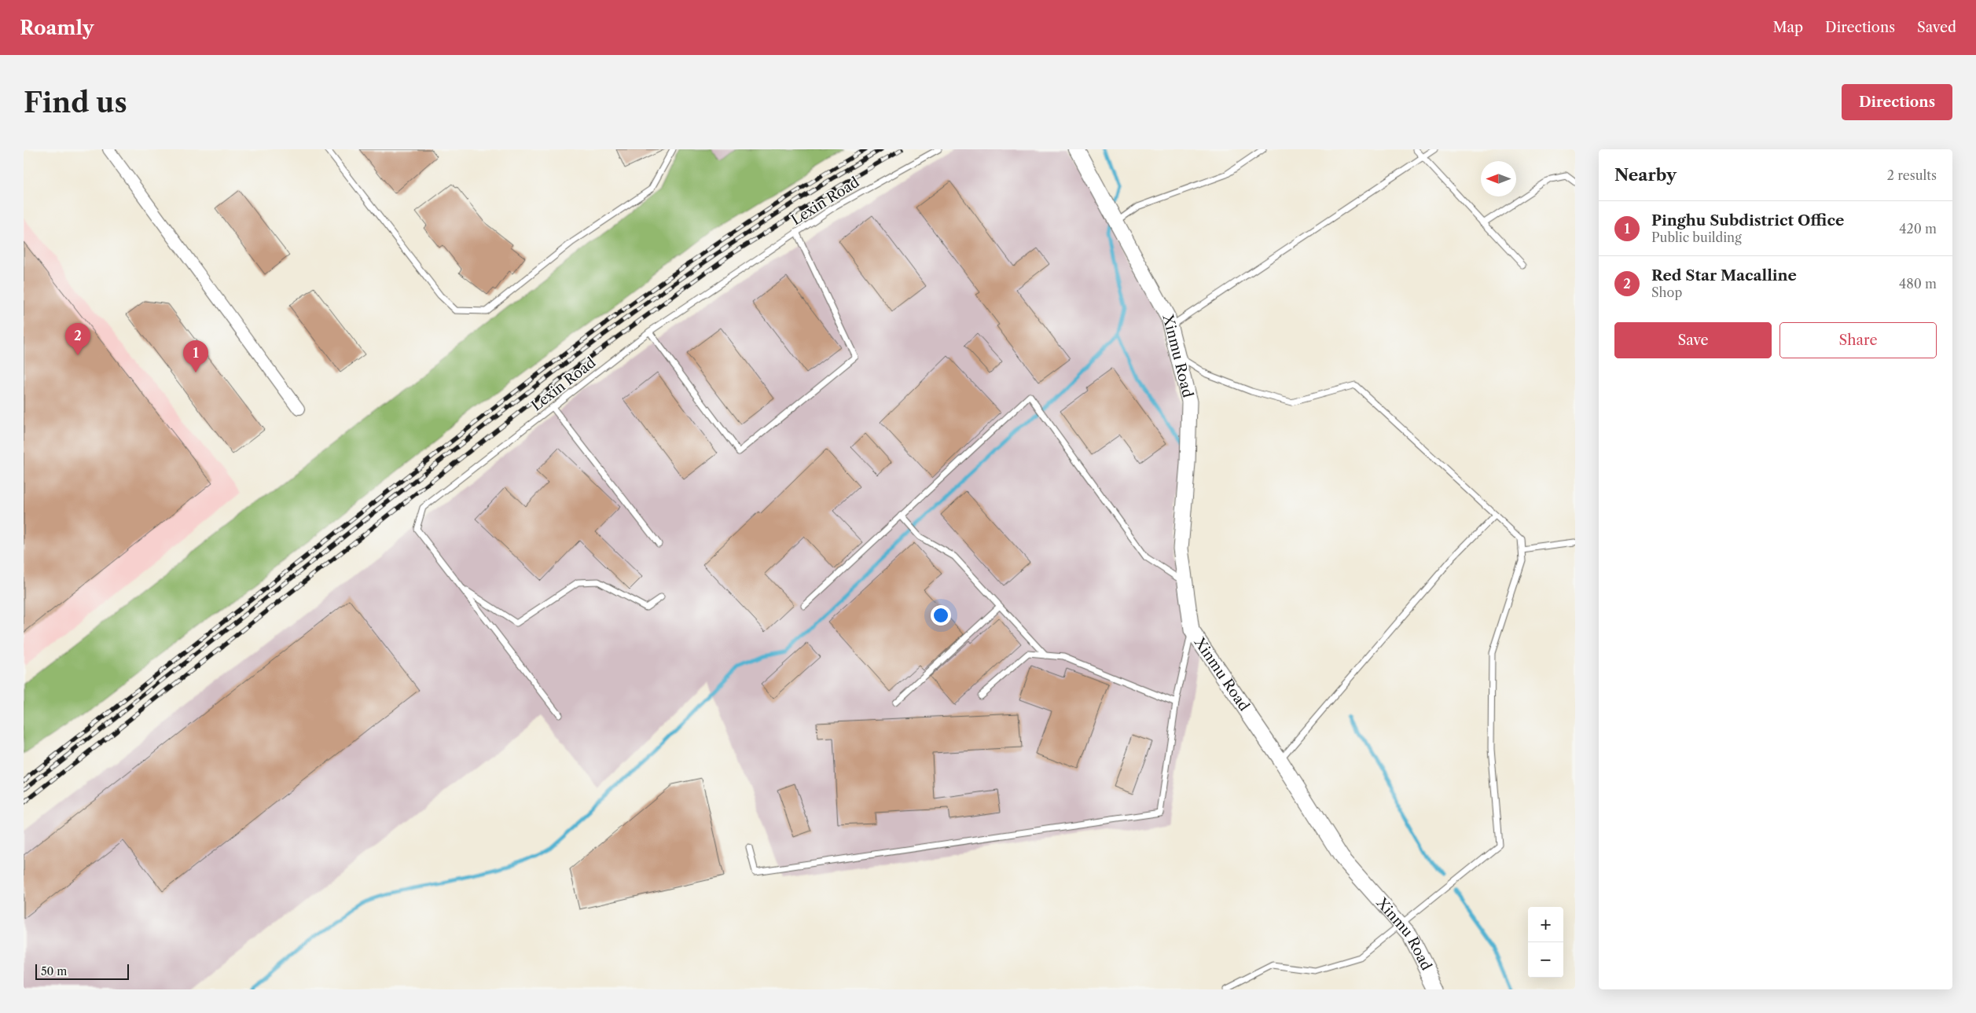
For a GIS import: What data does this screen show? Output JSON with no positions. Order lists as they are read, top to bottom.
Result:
{
  "streets": {
    "street": ["Xinmu Road"],
    "lane": ["Lexin Road"]
  },
  "scale_bar": "50 m",
  "north": "left",
  "page": {
    "header": "Roamly",
    "nav": ["Map", "Directions", "Saved"],
    "buttons": [
      "Directions",
      ["Save", "Share"]
    ],
    "title": "Find us",
    "heading": ["Nearby", "2 results"],
    "list": [
      {
        "mark": "1",
        "name": "Pinghu Subdistrict Office",
        "note": "Public building",
        "value": "420 m"
      },
      {
        "mark": "2",
        "name": "Red Star Macalline",
        "note": "Shop",
        "value": "480 m"
      }
    ],
    "pins": ["2", "1"],
    "map_buttons": ["+", "−"],
    "scale": "50 m"
  }
}
